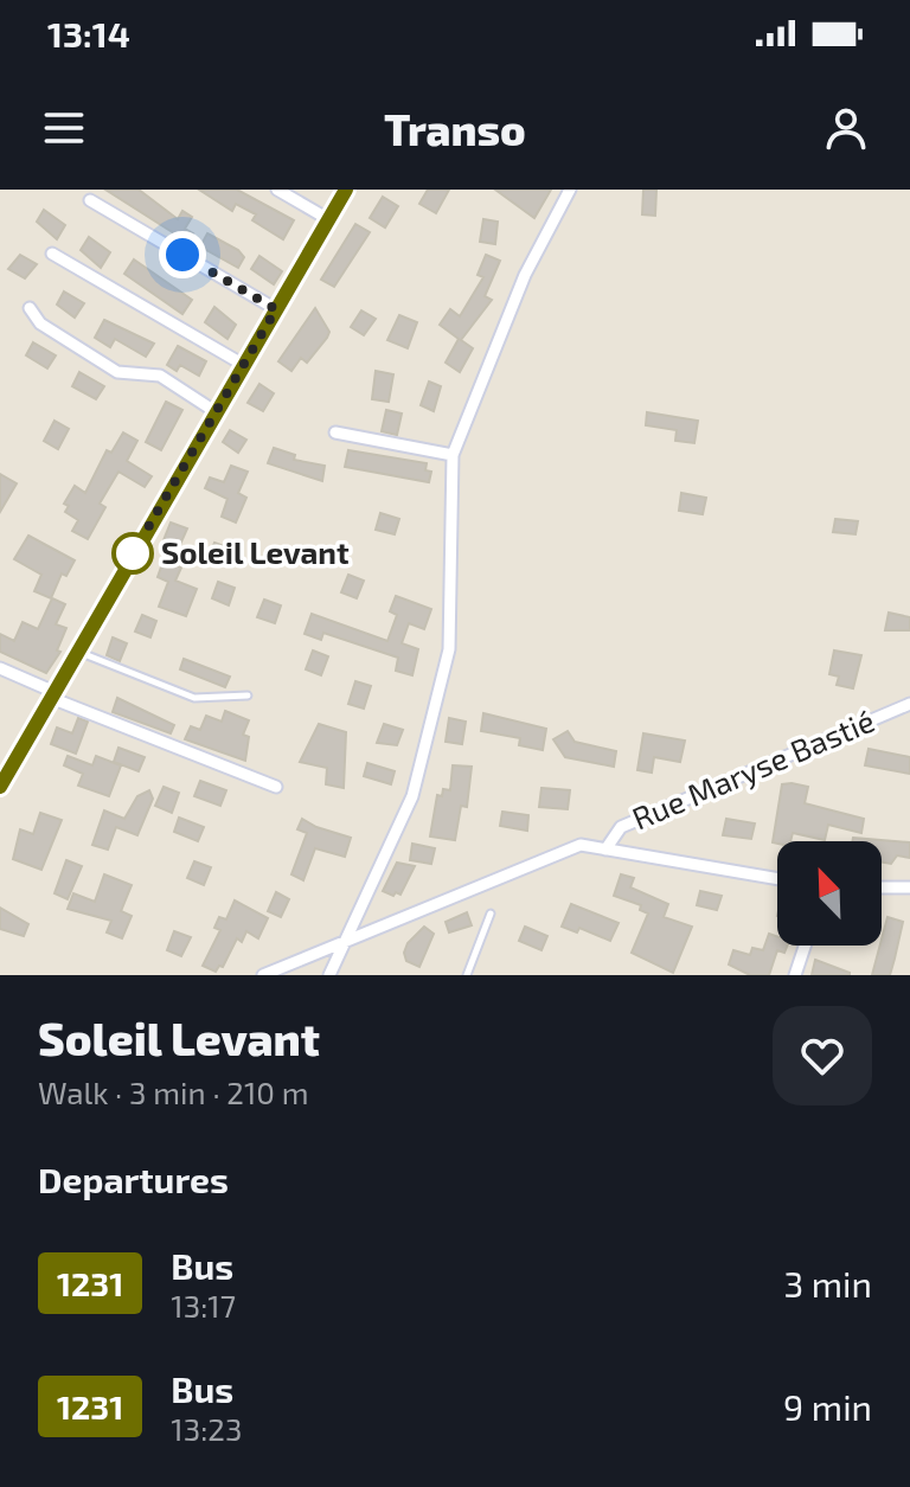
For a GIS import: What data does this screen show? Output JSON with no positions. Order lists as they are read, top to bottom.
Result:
{
  "streets": {
    "street": ["Rue Maryse Bastié"]
  },
  "places": ["Soleil Levant"],
  "lines": ["bus line 1231"],
  "north": "top left",
  "page": {
    "status": "13:14",
    "header": "Transo",
    "heading": [
      ["Soleil Levant", "Walk · 3 min · 210 m"],
      "Departures"
    ],
    "list": [
      {
        "mark": "1231",
        "name": "Bus",
        "note": "13:17",
        "value": "3 min"
      },
      {
        "mark": "1231",
        "name": "Bus",
        "note": "13:23",
        "value": "9 min"
      }
    ]
  }
}
